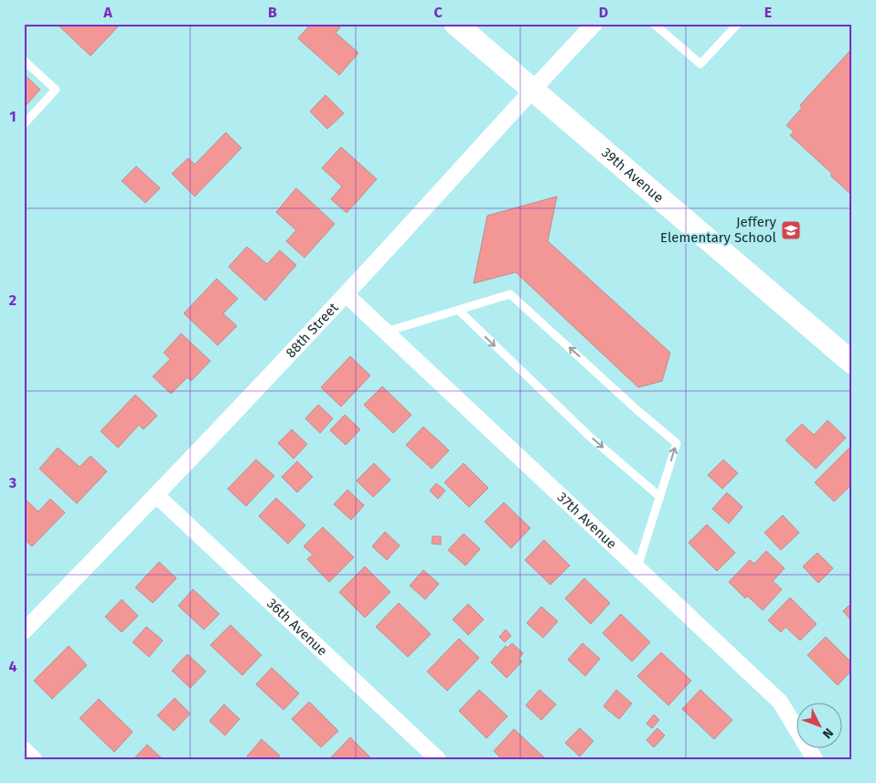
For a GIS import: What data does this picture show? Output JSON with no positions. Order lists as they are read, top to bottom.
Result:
{
  "streets": {
    "main road": ["39th Avenue"],
    "street": ["88th Street", "37th Avenue", "36th Avenue"]
  },
  "crossings": [
    ["39th Avenue", "88th Street"],
    ["88th Street", "37th Avenue"],
    ["88th Street", "36th Avenue"]
  ],
  "places": {
    "school or university": ["Jeffery Elementary School"]
  },
  "north": "bottom right",
  "grid": {
    "columns": [
      "A",
      "B",
      "C",
      "D",
      "E"
    ],
    "rows": [
      "1",
      "2",
      "3",
      "4"
    ]
  }
}
